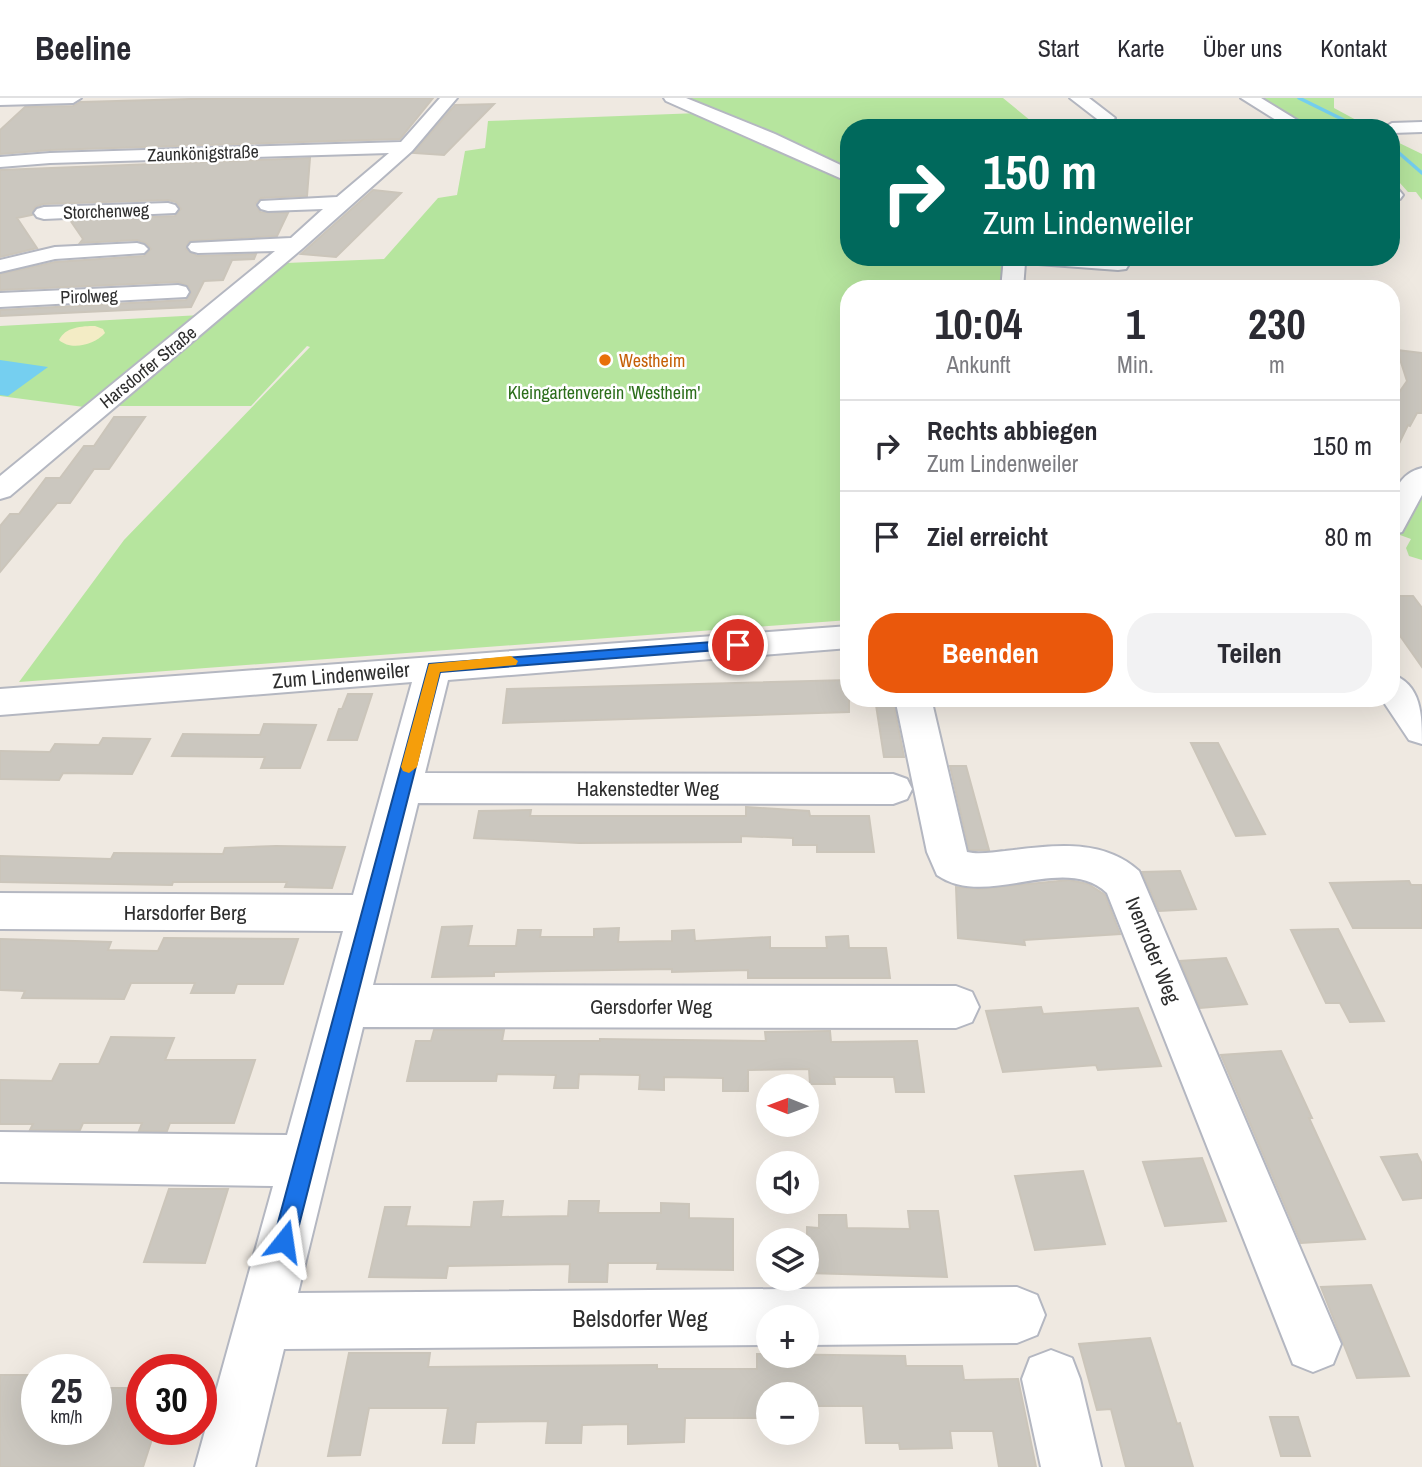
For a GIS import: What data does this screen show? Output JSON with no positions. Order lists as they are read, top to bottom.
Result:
{
  "streets": {
    "street": [
      "Zaunkönigstraße",
      "Storchenweg",
      "Pirolweg",
      "Harsdorfer Straße",
      "Zum Lindenweiler",
      "Hakenstedter Weg",
      "Harsdorfer Berg",
      "Ivenroder Weg",
      "Gersdorfer Weg",
      "Belsdorfer Weg"
    ]
  },
  "crossings": [
    ["Zaunkönigstraße", "Harsdorfer Straße"]
  ],
  "parks": ["Kleingartenverein 'Westheim'"],
  "places": ["Westheim"],
  "north": "left",
  "page": {
    "header": "Beeline",
    "nav": [
      "Start",
      "Karte",
      "Über uns",
      "Kontakt"
    ],
    "turn": ["150 m", "Zum Lindenweiler"],
    "eta": [
      "10:04",
      "Ankunft",
      "1",
      "Min.",
      "230",
      "m"
    ],
    "list": [
      {
        "name": "Rechts abbiegen",
        "note": "Zum Lindenweiler",
        "value": "150 m"
      },
      {
        "name": "Ziel erreicht",
        "value": "80 m"
      }
    ],
    "buttons": ["Beenden", "Teilen"],
    "map_buttons": ["+", "−"],
    "speed": "25 km/h",
    "limit": "30"
  }
}
